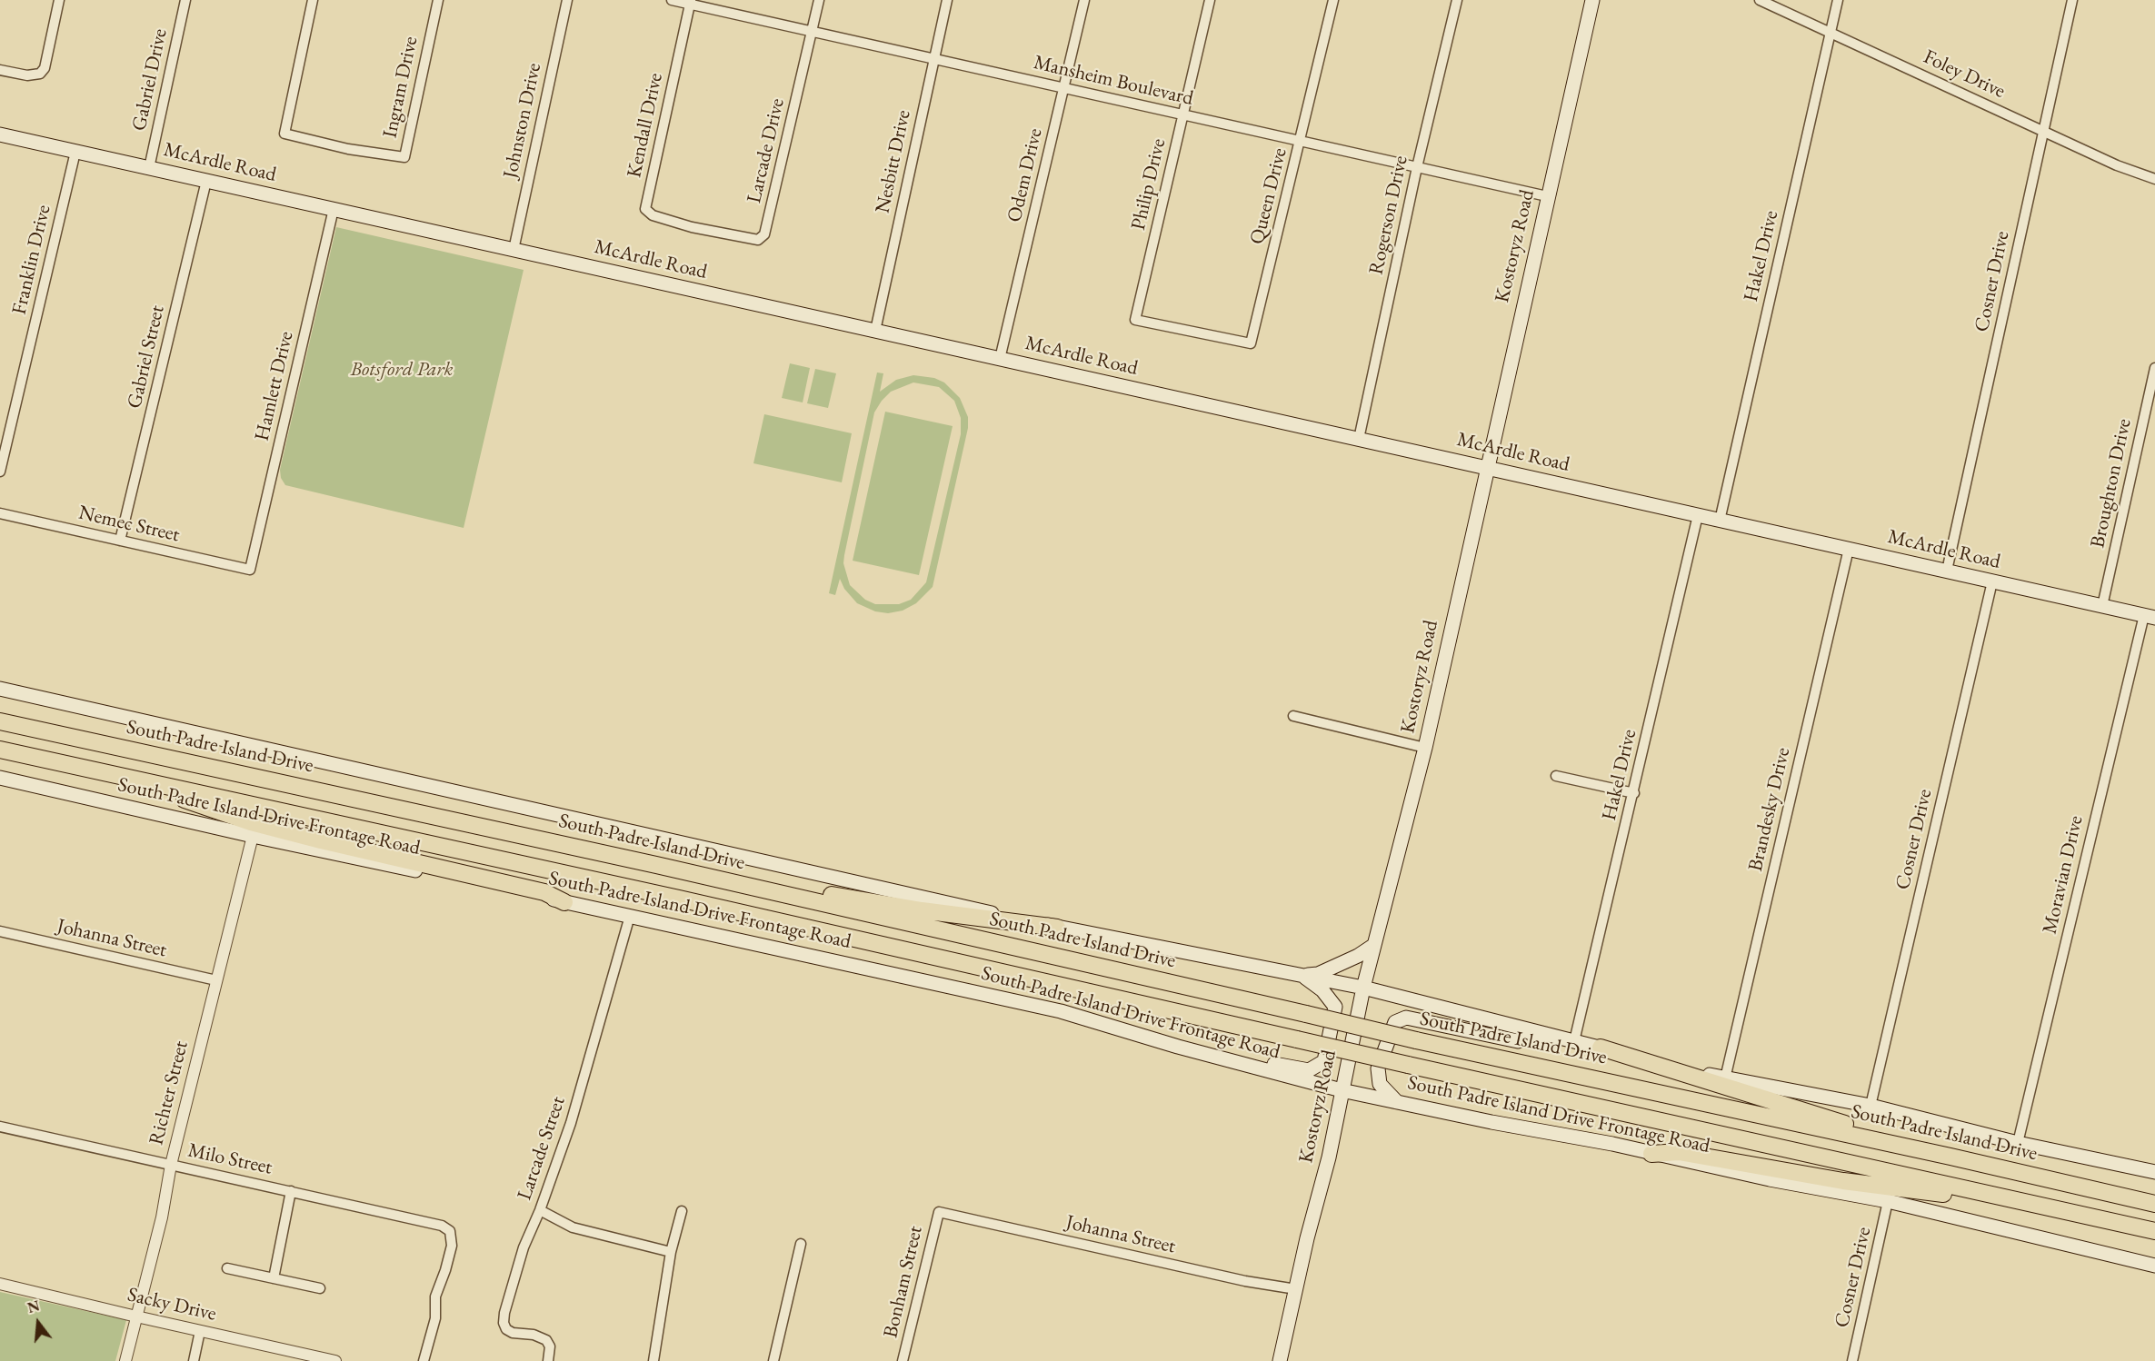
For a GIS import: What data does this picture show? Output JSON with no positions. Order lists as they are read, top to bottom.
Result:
{
  "streets": {
    "highway": ["South Padre Island Drive"],
    "main road": ["McArdle Road", "Kostoryz Road", "South Padre Island Drive Frontage Road"],
    "street": [
      "Foley Drive",
      "Gabriel Drive",
      "Mansheim Boulevard",
      "Ingram Drive",
      "Johnston Drive",
      "Kendall Drive",
      "Larcade Drive",
      "Nesbitt Drive",
      "Odem Drive",
      "Philip Drive",
      "Queen Drive",
      "Rogerson Drive",
      "Hakel Drive",
      "Franklin Drive",
      "Cosner Drive",
      "Gabriel Street",
      "Hamlett Drive",
      "Broughton Drive",
      "Nemec Street",
      "Brandesky Drive",
      "Moravian Drive",
      "Johanna Street",
      "Richter Street",
      "Larcade Street",
      "Milo Street",
      "Bonham Street",
      "Sacky Drive"
    ]
  },
  "crossings": [
    ["Foley Drive", "Hakel Drive"],
    ["Foley Drive", "Cosner Drive"],
    ["Gabriel Drive", "McArdle Road"],
    ["Mansheim Boulevard", "Kendall Drive"],
    ["Mansheim Boulevard", "Larcade Drive"],
    ["Mansheim Boulevard", "Nesbitt Drive"],
    ["Mansheim Boulevard", "Odem Drive"],
    ["Mansheim Boulevard", "Philip Drive"],
    ["Mansheim Boulevard", "Queen Drive"],
    ["Mansheim Boulevard", "Rogerson Drive"],
    ["Mansheim Boulevard", "Kostoryz Road"],
    ["Johnston Drive", "McArdle Road"],
    ["Kendall Drive", "Larcade Drive"],
    ["Nesbitt Drive", "McArdle Road"],
    ["McArdle Road", "Odem Drive"],
    ["McArdle Road", "Rogerson Drive"],
    ["McArdle Road", "Kostoryz Road"],
    ["McArdle Road", "Hakel Drive"],
    ["McArdle Road", "Franklin Drive"],
    ["McArdle Road", "Cosner Drive"],
    ["McArdle Road", "Gabriel Street"],
    ["McArdle Road", "Hamlett Drive"],
    ["McArdle Road", "Broughton Drive"],
    ["McArdle Road", "Brandesky Drive"],
    ["McArdle Road", "Moravian Drive"],
    ["Philip Drive", "Queen Drive"],
    ["Kostoryz Road", "South Padre Island Drive Frontage Road"],
    ["Kostoryz Road", "Johanna Street"],
    ["Cosner Drive", "South Padre Island Drive Frontage Road"],
    ["Gabriel Street", "Nemec Street"],
    ["Hamlett Drive", "Nemec Street"],
    ["South Padre Island Drive Frontage Road", "Richter Street"],
    ["South Padre Island Drive Frontage Road", "Larcade Street"],
    ["Johanna Street", "Richter Street"],
    ["Johanna Street", "Bonham Street"],
    ["Richter Street", "Milo Street"],
    ["Richter Street", "Sacky Drive"]
  ],
  "parks": ["Botsford Park"],
  "north": "top"
}
